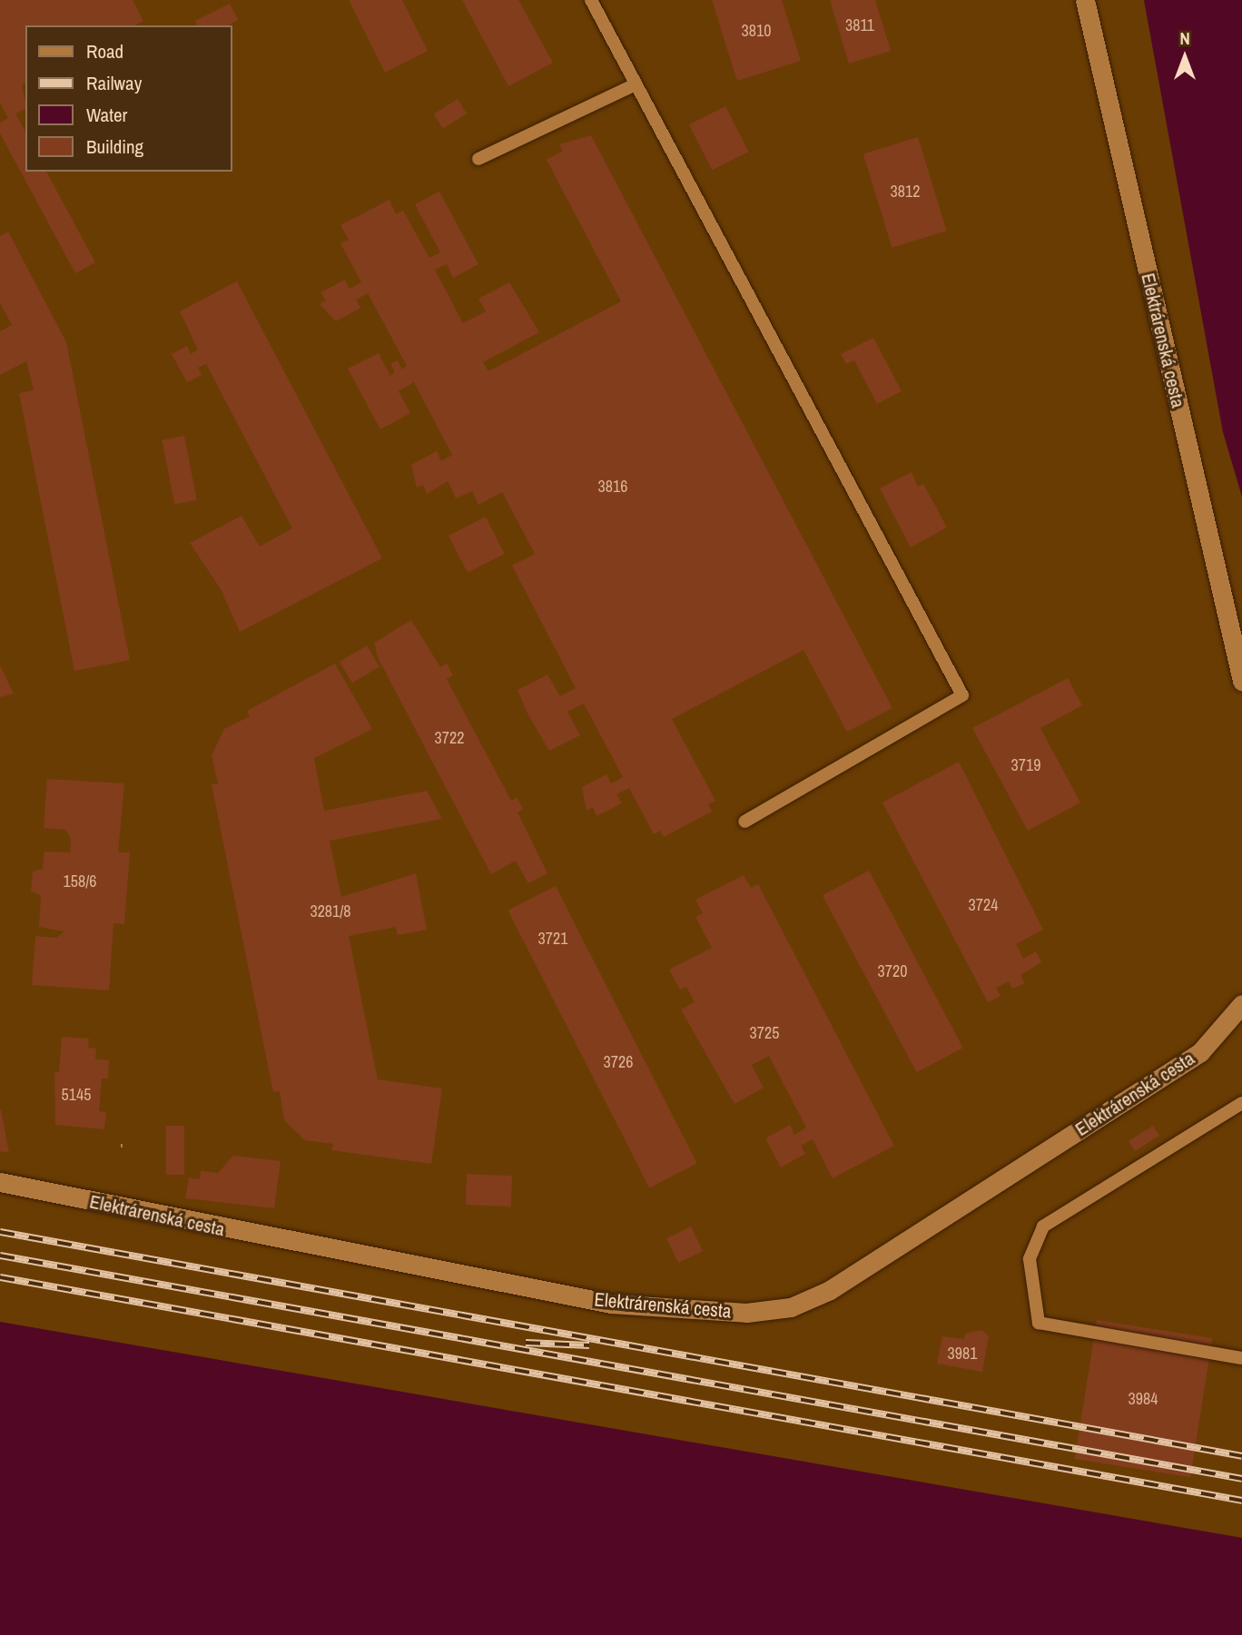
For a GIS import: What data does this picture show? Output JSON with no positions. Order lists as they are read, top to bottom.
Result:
{
  "streets": {
    "street": ["Elektrárenská cesta"]
  },
  "house_numbers": [
    "3811",
    "3810",
    "3812",
    "3816",
    "3722",
    "3719",
    "158/6",
    "3724",
    "3281/8",
    "3721",
    "3720",
    "3725",
    "3726",
    "5145",
    "3981",
    "3984"
  ],
  "legend": [
    "Road",
    "Railway",
    "Water",
    "Building"
  ],
  "north": "top"
}
